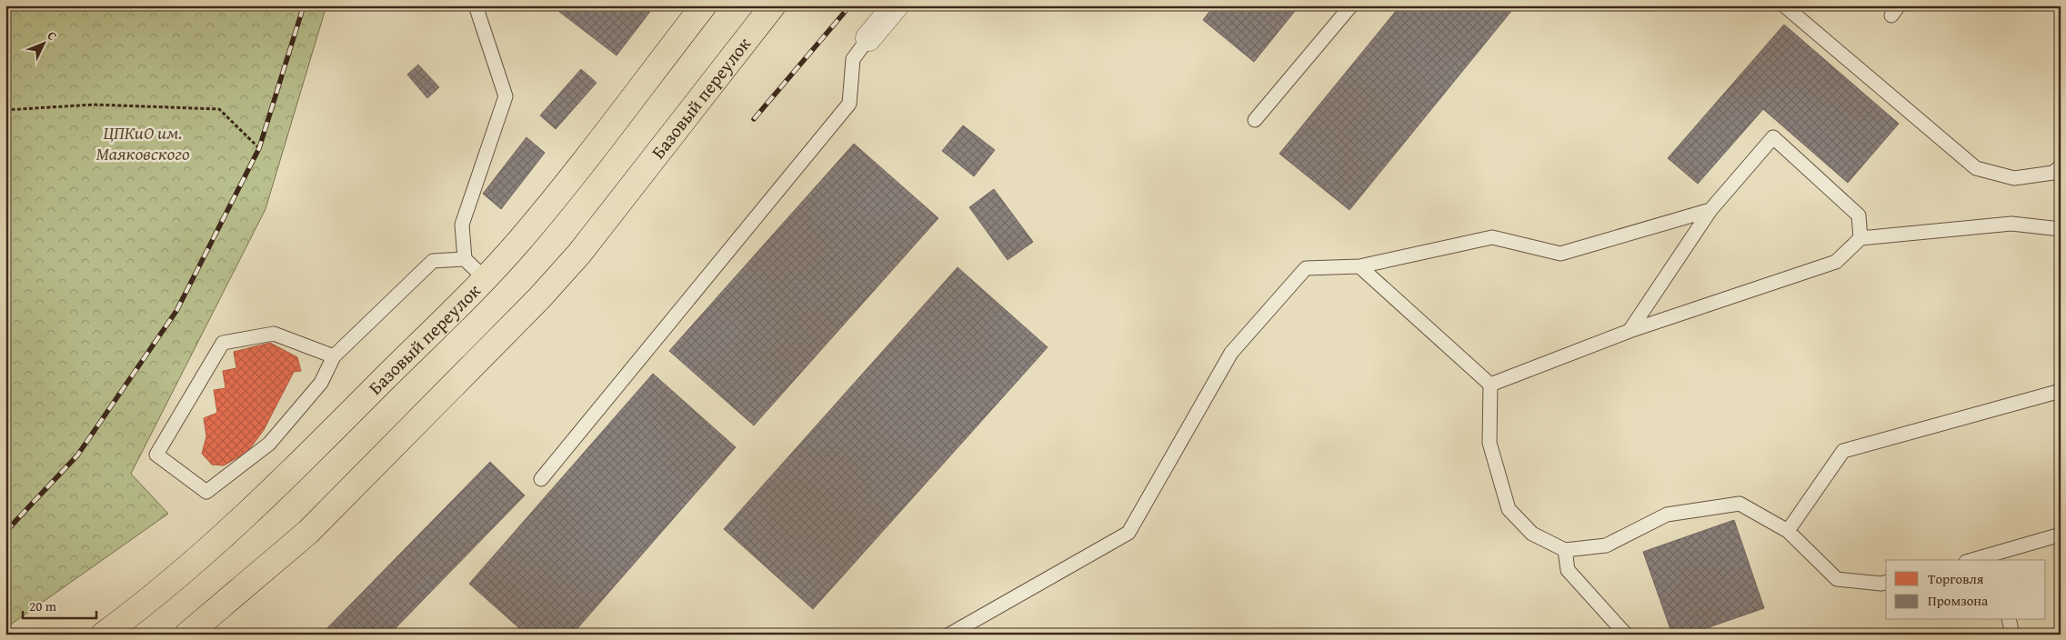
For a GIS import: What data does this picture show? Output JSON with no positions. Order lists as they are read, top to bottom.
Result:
{
  "streets": {
    "main road": ["Базовый переулок"]
  },
  "parks": ["ЦПКиО им. Маяковского"],
  "legend": ["Торговля", "Промзона"],
  "scale_bar": "20 m",
  "north": "top right"
}
